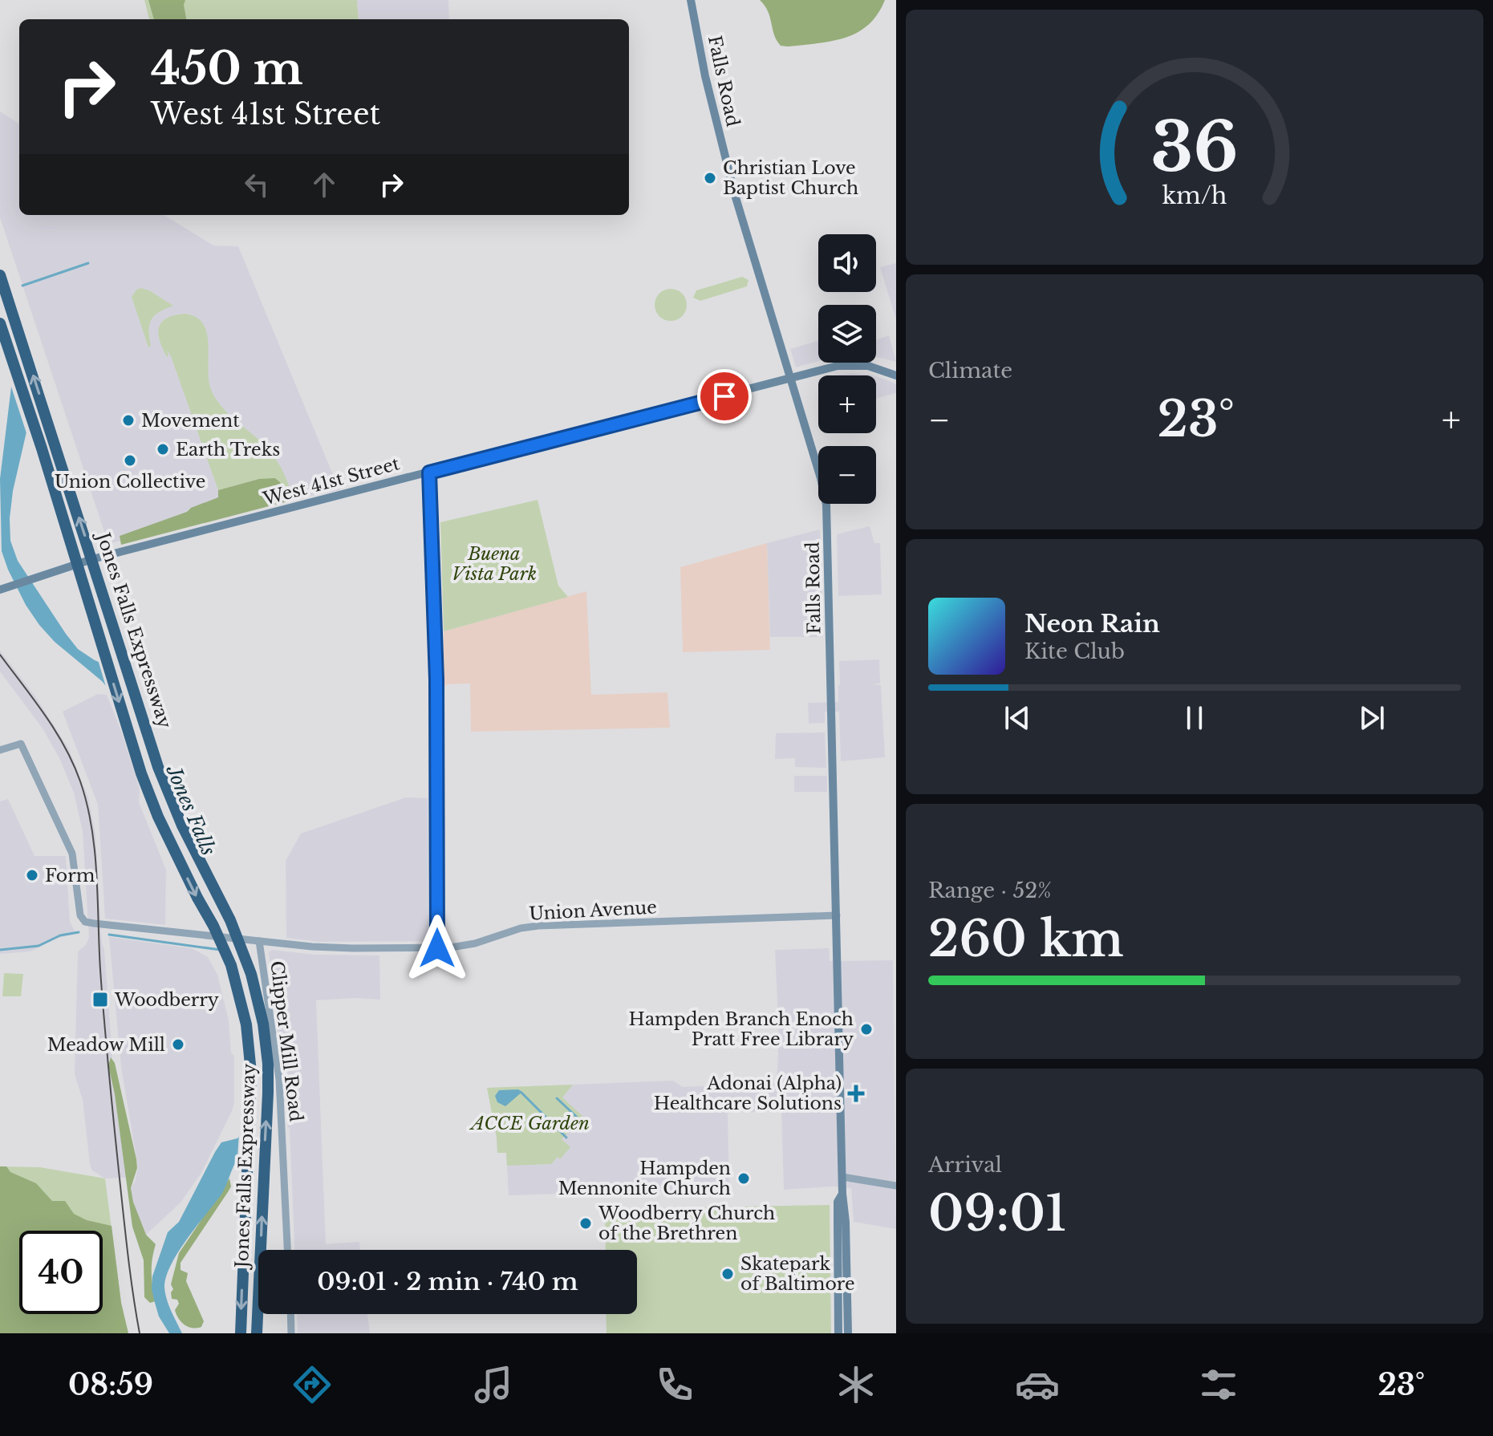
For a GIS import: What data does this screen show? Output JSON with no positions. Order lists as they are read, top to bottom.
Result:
{
  "streets": {
    "highway": ["Jones Falls Expressway"],
    "main road": ["Falls Road", "West 41st Street"],
    "street": ["Union Avenue", "Clipper Mill Road"]
  },
  "crossings": [
    ["Falls Road", "West 41st Street"],
    ["Falls Road", "Union Avenue"],
    ["Union Avenue", "Clipper Mill Road"]
  ],
  "water": ["Jones Falls"],
  "parks": ["Buena Vista Park", "ACCE Garden"],
  "places": {
    "other": [
      "Christian Love Baptist Church",
      "Movement",
      "Earth Treks",
      "Union Collective",
      "Form",
      "Hampden Branch Enoch Pratt Free Library",
      "Meadow Mill",
      "Hampden Mennonite Church",
      "Woodberry Church of the Brethren",
      "Skatepark of Baltimore"
    ],
    "transit": ["Woodberry"],
    "health": ["Adonai (Alpha) Healthcare Solutions"]
  },
  "page": {
    "turn": ["450 m", "West 41st Street"],
    "map_buttons": ["+", "−"],
    "tile": [
      "Climate",
      ["Range · 52%", "260 km"],
      ["Arrival", "09:01"]
    ],
    "heat": ["−", "23°", "+"],
    "song": ["Neon Rain", "Kite Club"],
    "limit": "40",
    "trip": "09:01 · 2 min · 740 m",
    "tabs": ["08:59", "23°"],
    "gauge": ["36", "km/h"]
  }
}
